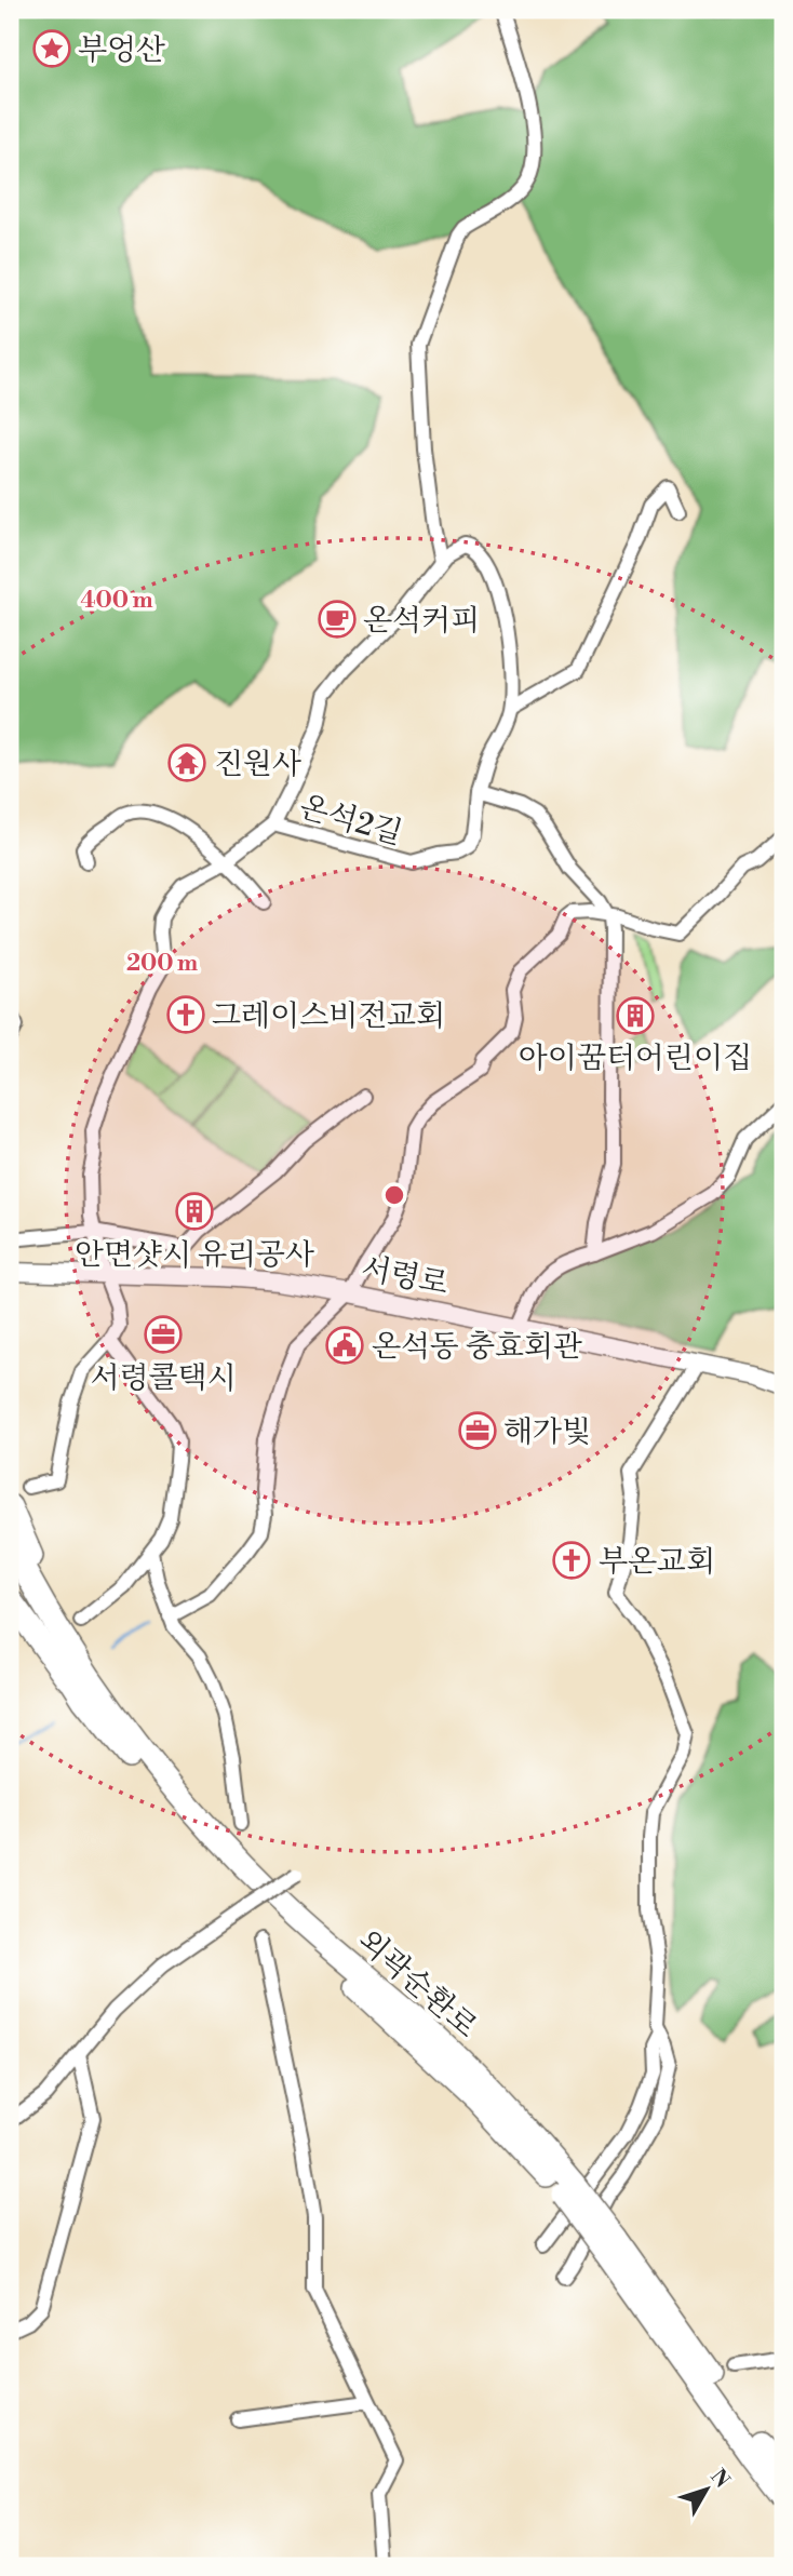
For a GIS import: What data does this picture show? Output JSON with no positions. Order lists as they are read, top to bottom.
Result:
{
  "streets": {
    "highway": ["외곽순환로"],
    "street": ["온석2길", "서령로"]
  },
  "crossings": [
    ["온석2길", "서령로"]
  ],
  "places": {
    "place": ["부엉산"],
    "cafe": ["온석커피"],
    "temple": ["진원사"],
    "church": ["그레이스비전교회", "부온교회"],
    "building": ["아이꿈터어린이집", "안면샷시 유리공사"],
    "office": ["서령콜택시", "해가빛"],
    "public building": ["온석동 충효회관"]
  },
  "north": "top right",
  "rings": ["400 m", "200 m"]
}
